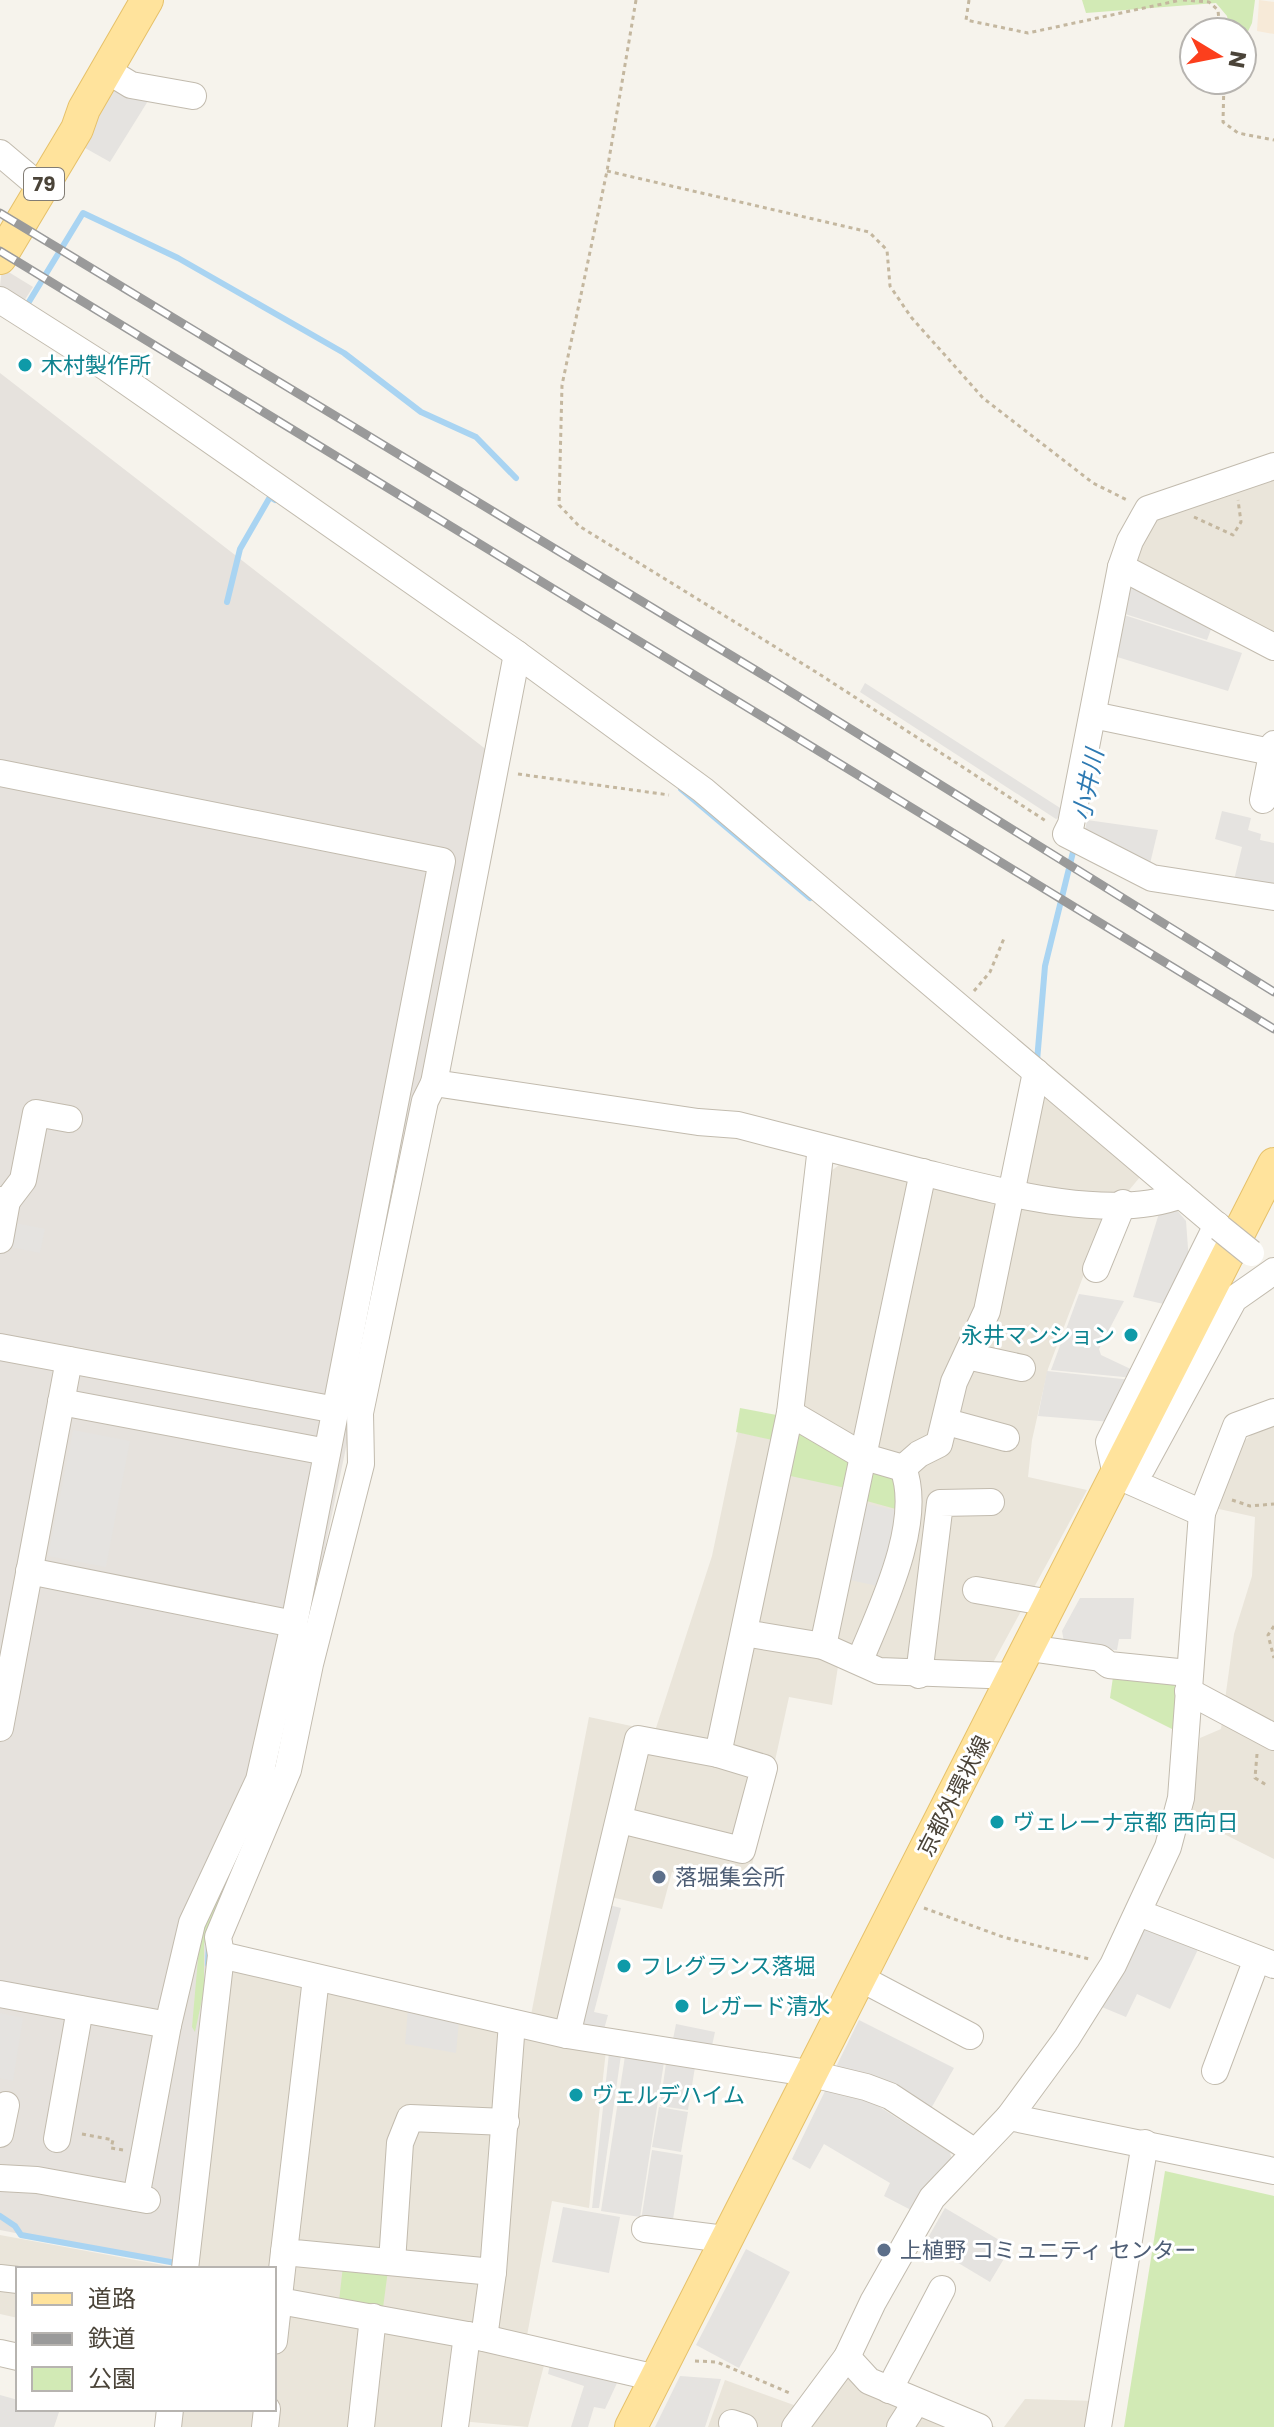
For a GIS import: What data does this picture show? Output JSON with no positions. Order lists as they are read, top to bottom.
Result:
{
  "streets": {
    "main road": ["79", "京都外環状線"]
  },
  "water": ["小井川"],
  "places": [
    "木村製作所",
    "永井マンション",
    "ヴェレーナ京都 西向日",
    "落堀集会所",
    "フレグランス落堀",
    "レガード清水",
    "ヴェルデハイム",
    "上植野 コミュニティ センター"
  ],
  "legend": ["道路", "鉄道", "公園"],
  "north": "right"
}
